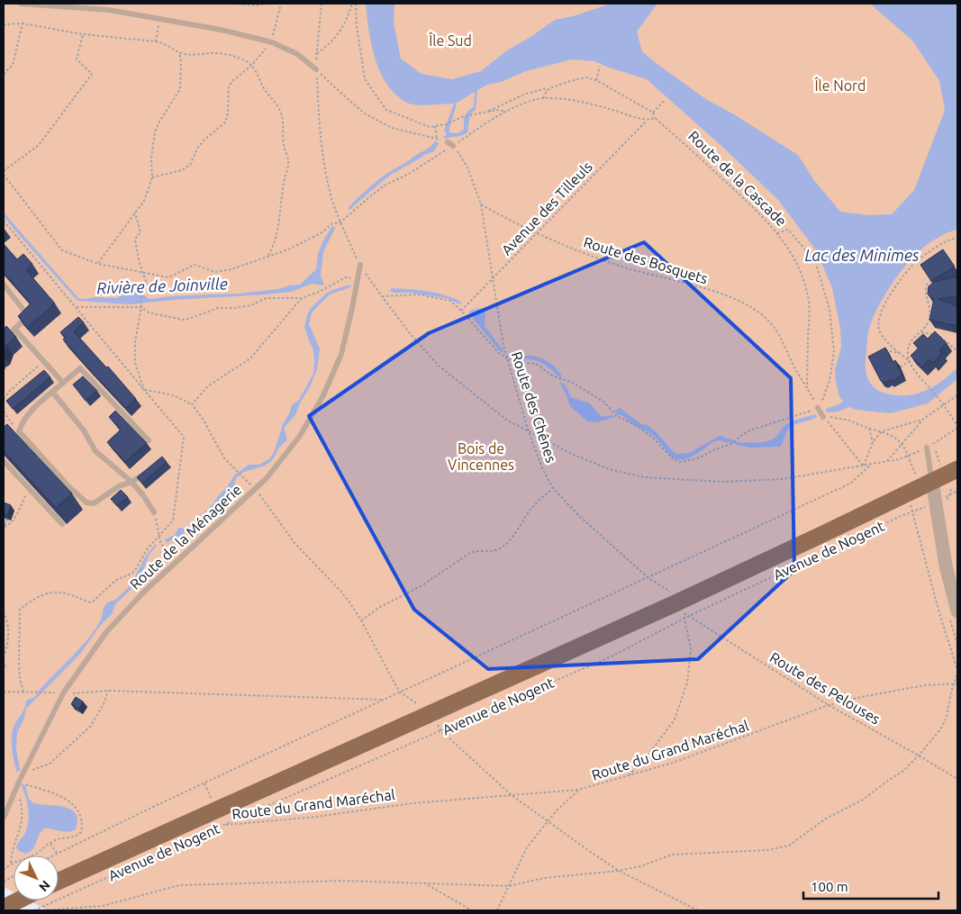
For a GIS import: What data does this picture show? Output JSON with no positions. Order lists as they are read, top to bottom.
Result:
{
  "streets": {
    "main road": ["Avenue de Nogent"],
    "lane": ["Route de la Ménagerie"],
    "path": [
      "Route de la Cascade",
      "Avenue des Tilleuls",
      "Route des Bosquets",
      "Route des Chênes",
      "Route des Pelouses",
      "Route du Grand Maréchal"
    ]
  },
  "crossings": [
    ["Route de la Cascade", "Route des Bosquets"],
    ["Avenue des Tilleuls", "Route des Bosquets"],
    ["Avenue des Tilleuls", "Route des Chênes"],
    ["Route des Bosquets", "Route des Chênes"],
    ["Route des Chênes", "Avenue de Nogent"],
    ["Route des Chênes", "Route des Pelouses"],
    ["Avenue de Nogent", "Route des Pelouses"],
    ["Avenue de Nogent", "Route du Grand Maréchal"],
    ["Route des Pelouses", "Route du Grand Maréchal"]
  ],
  "water": ["Lac des Minimes", "Rivière de Joinville"],
  "parks": ["Île Sud", "Île Nord", "Bois de Vincennes"],
  "scale_bar": "100 m",
  "north": "bottom right"
}
